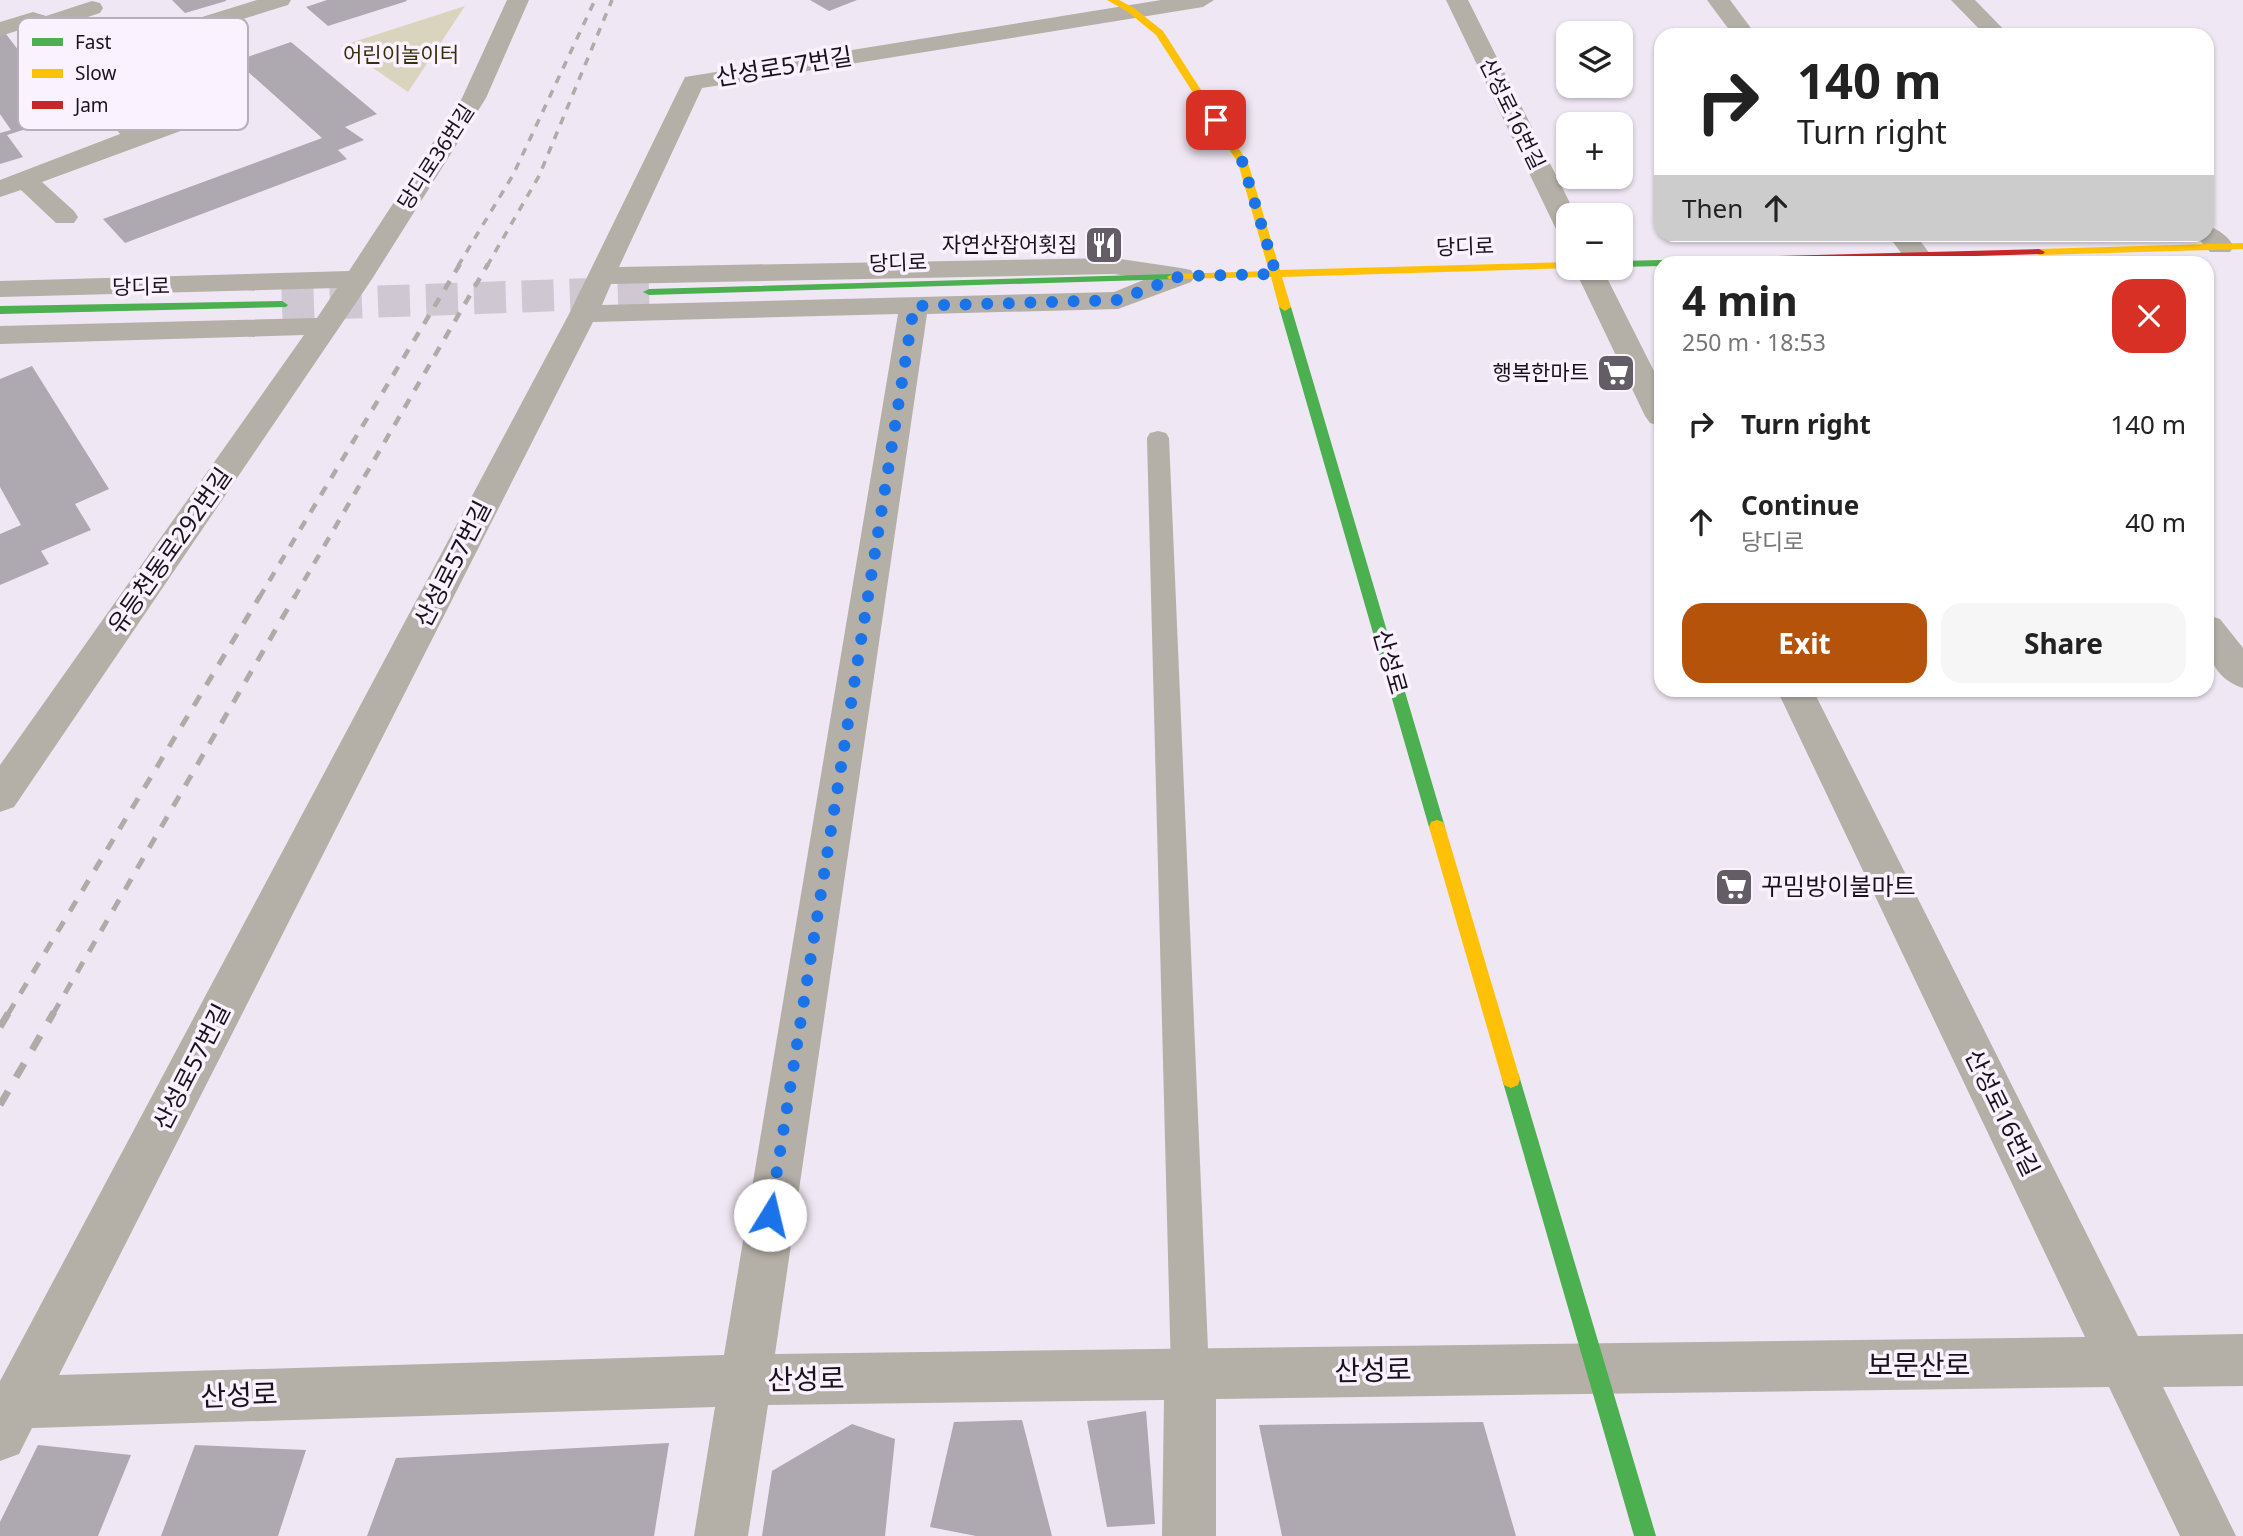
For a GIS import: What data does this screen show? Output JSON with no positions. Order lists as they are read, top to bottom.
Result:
{
  "streets": {
    "main road": ["당디로", "산성로"],
    "street": [
      "산성로57번길",
      "산성로16번길",
      "당디로36번길",
      "유등천동로292번길",
      "보문산로"
    ]
  },
  "crossings": [
    ["산성로57번길", "산성로"],
    ["산성로16번길", "보문산로"],
    ["당디로36번길", "유등천동로292번길"],
    ["당디로", "산성로"],
    ["산성로", "보문산로"]
  ],
  "parks": ["어린이놀이터"],
  "places": {
    "restaurant": ["자연산잡어횟집"],
    "supermarket": ["행복한마트", "꾸밈방이불마트"]
  },
  "legend": ["Fast", "Slow", "Jam"],
  "page": {
    "map_buttons": ["+", "−"],
    "turn": ["140 m", "Turn right"],
    "then": "Then",
    "heading": ["4 min", "250 m · 18:53"],
    "list": [
      {
        "name": "Turn right",
        "value": "140 m"
      },
      {
        "name": "Continue",
        "note": "당디로",
        "value": "40 m"
      }
    ],
    "buttons": ["Exit", "Share"]
  }
}
